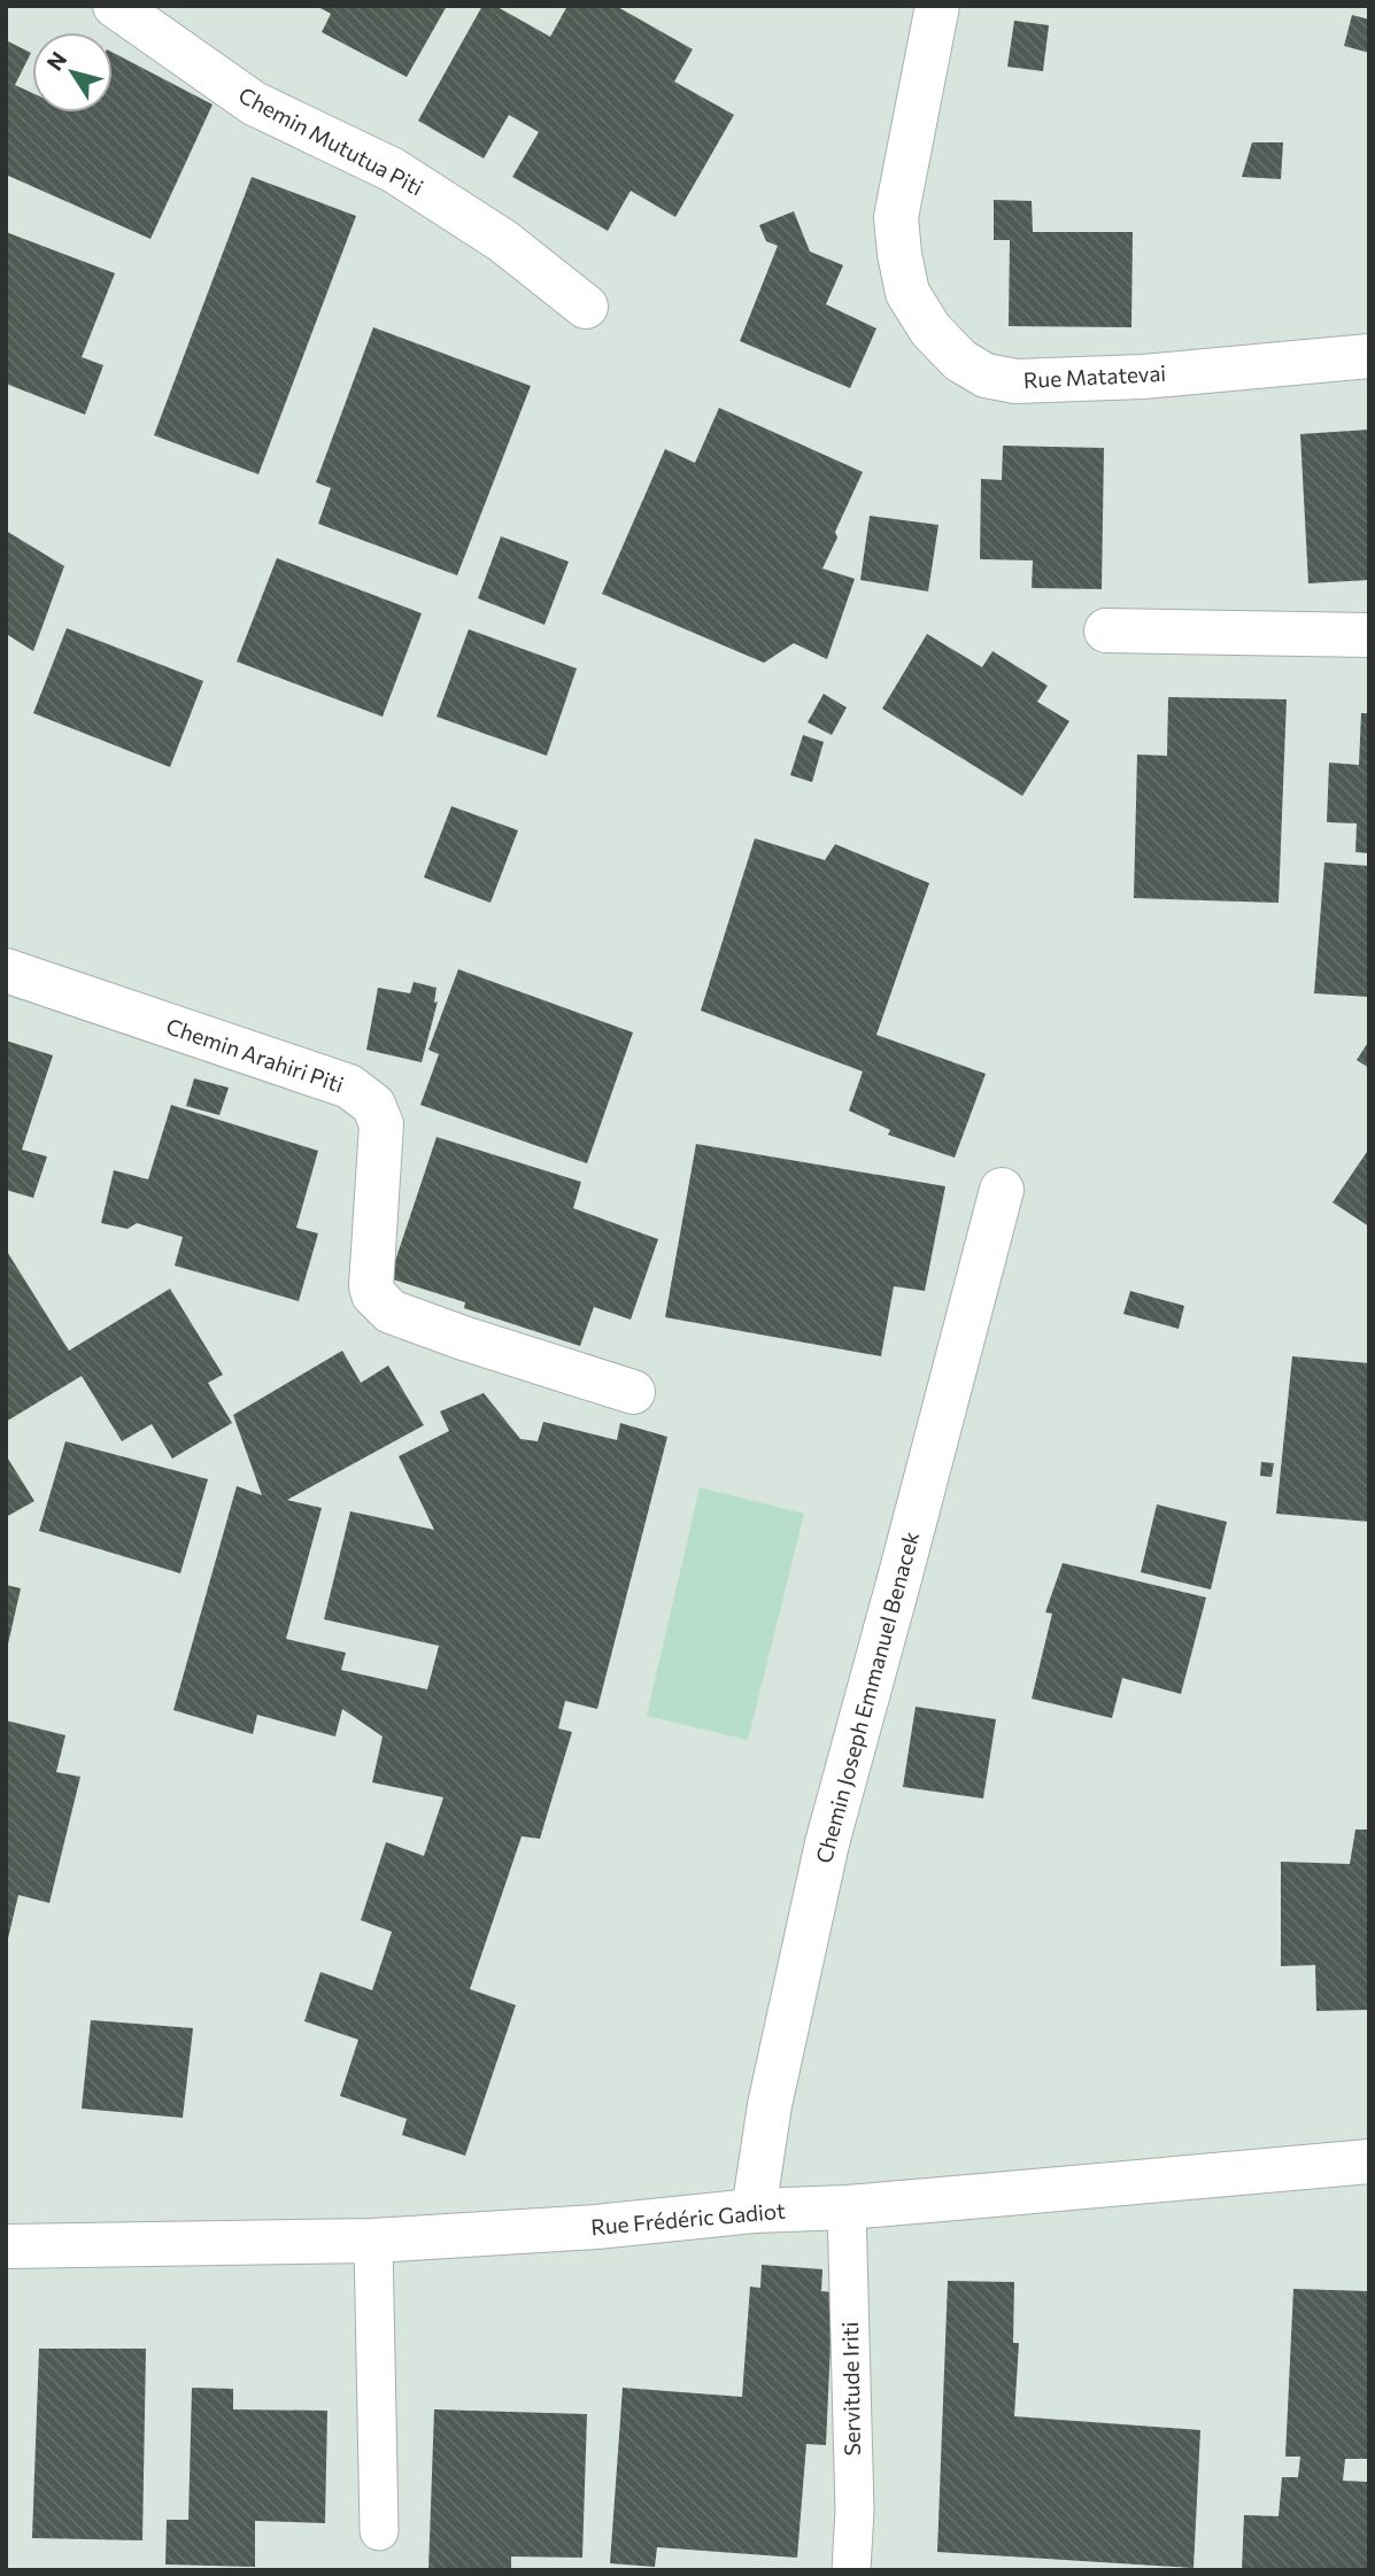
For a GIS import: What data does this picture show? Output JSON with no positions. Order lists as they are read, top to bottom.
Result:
{
  "streets": {
    "street": [
      "Chemin Mututua Piti",
      "Rue Matatevai",
      "Chemin Arahiri Piti",
      "Chemin Joseph Emmanuel Benacek",
      "Rue Frédéric Gadiot"
    ],
    "lane": ["Servitude Iriti"]
  },
  "crossings": [
    ["Chemin Joseph Emmanuel Benacek", "Rue Frédéric Gadiot"],
    ["Rue Frédéric Gadiot", "Servitude Iriti"]
  ],
  "north": "top left"
}
